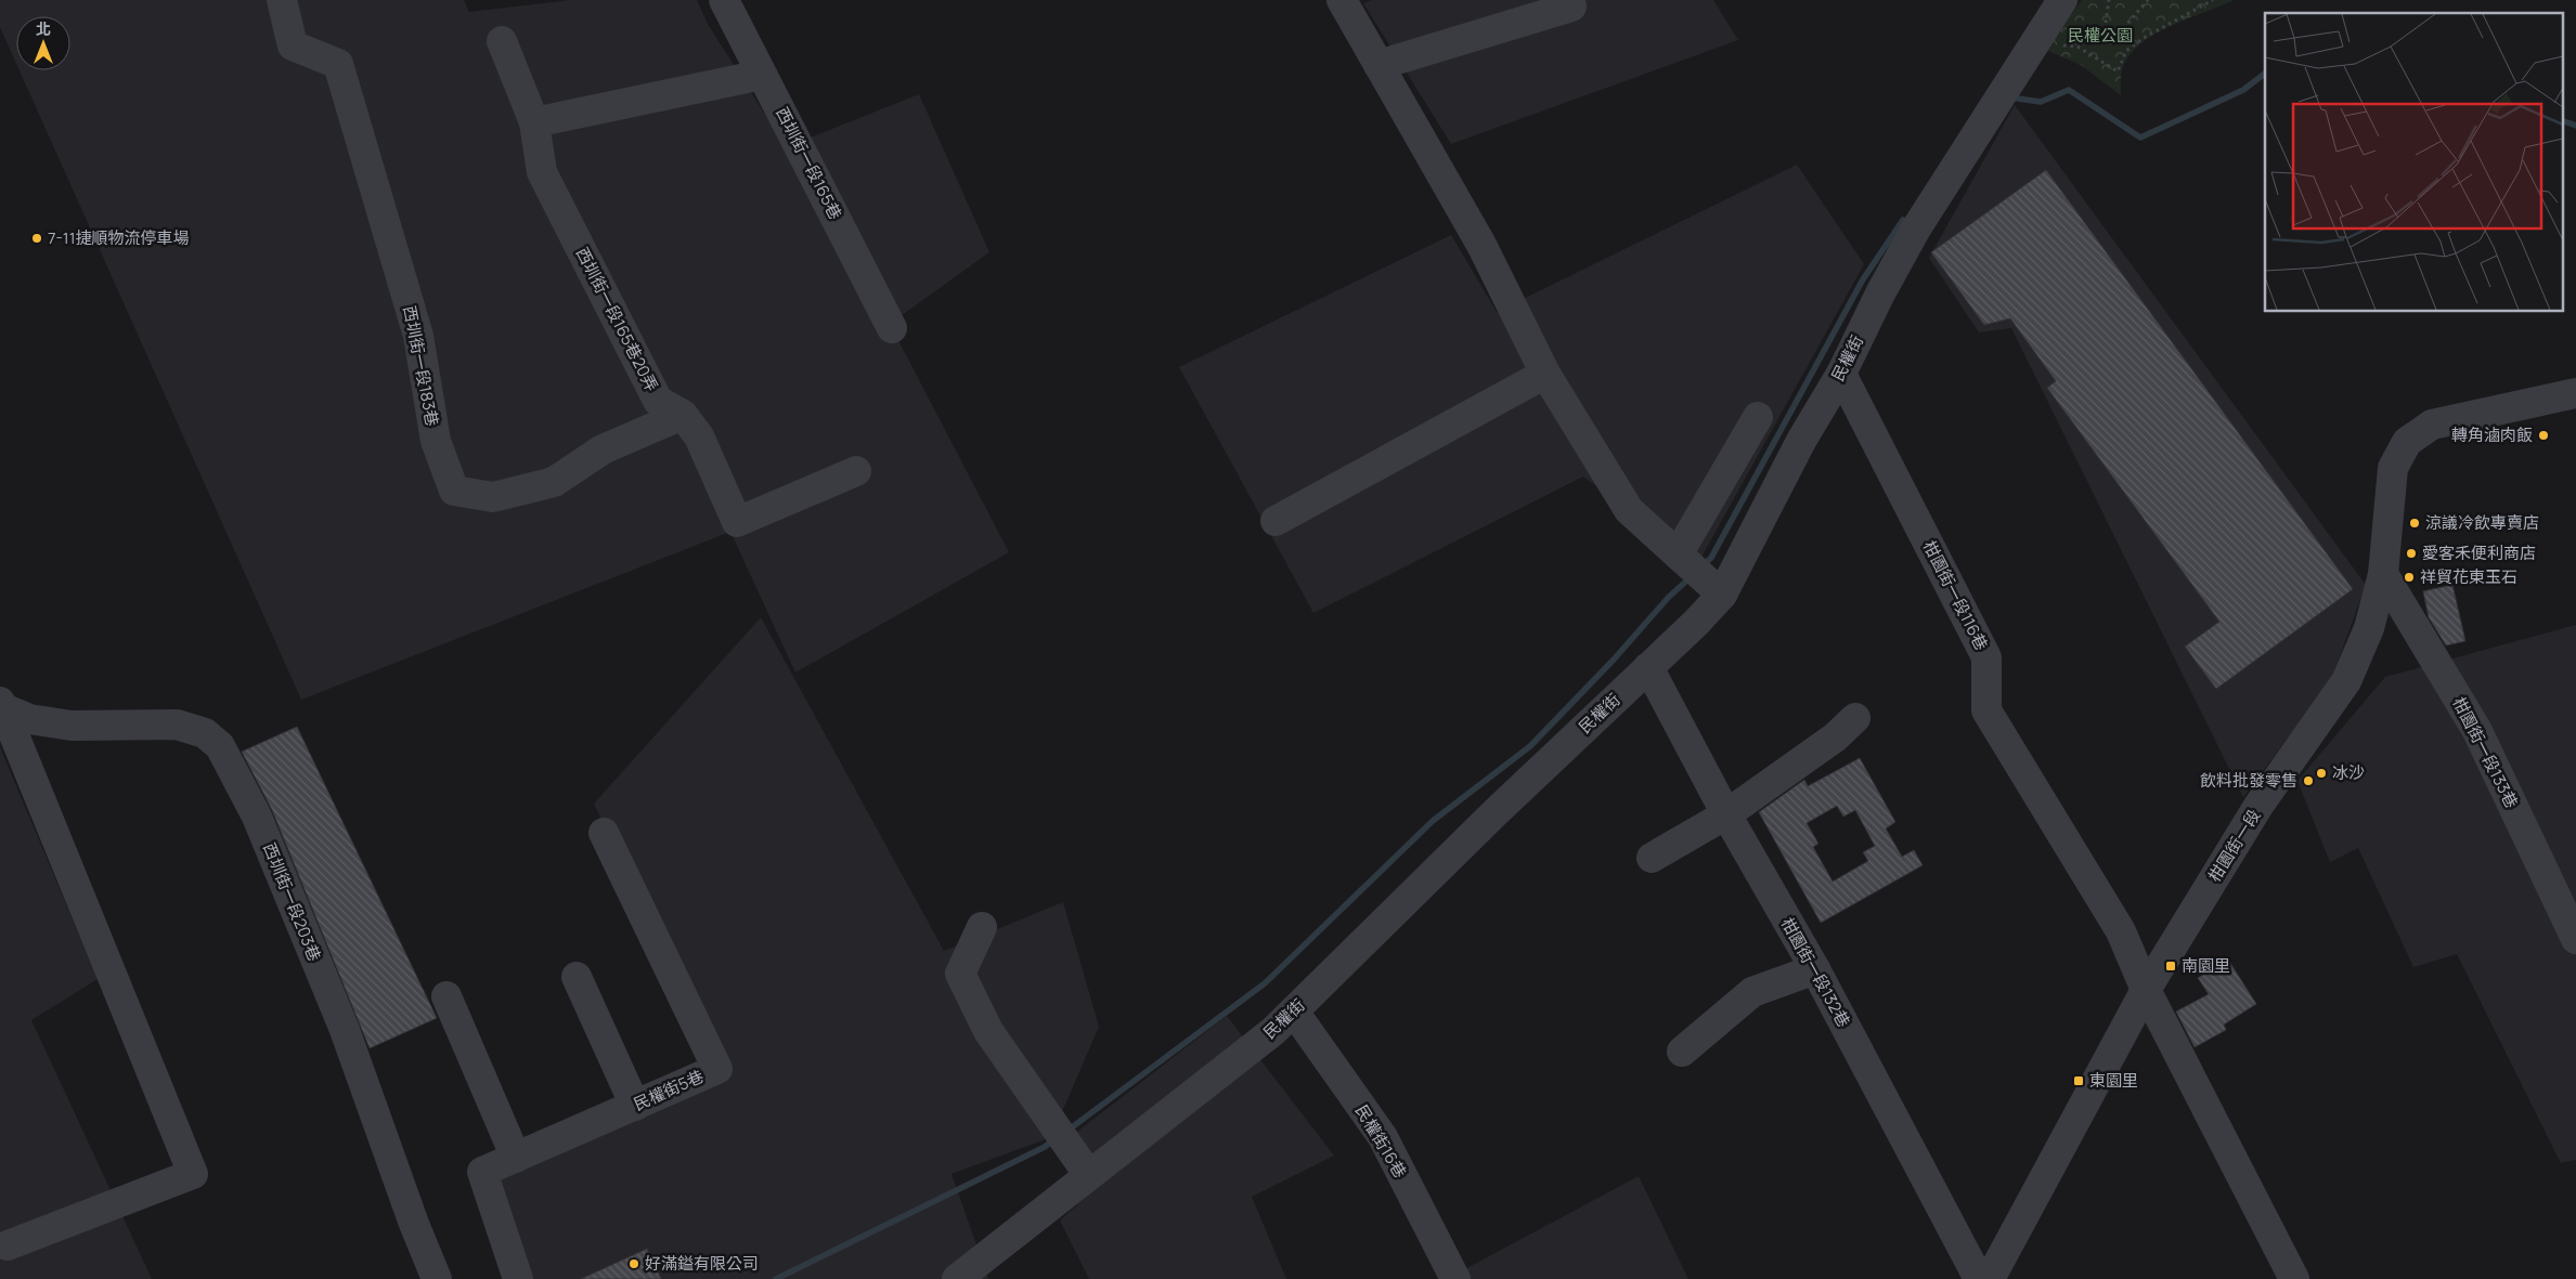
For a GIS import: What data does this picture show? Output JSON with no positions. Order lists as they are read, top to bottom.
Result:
{
  "streets": {
    "street": [
      "西圳街一段165巷",
      "西圳街一段165巷20弄",
      "民權街",
      "西圳街一段183巷",
      "柑園街一段116巷",
      "柑園街一段133巷",
      "柑園街一段",
      "西圳街一段203巷",
      "柑園街一段132巷",
      "民權街5巷",
      "民權街16巷"
    ]
  },
  "crossings": [
    ["西圳街一段165巷20弄", "西圳街一段183巷"],
    ["民權街", "柑園街一段116巷"],
    ["民權街", "柑園街一段132巷"],
    ["民權街", "民權街16巷"],
    ["柑園街一段116巷", "柑園街一段"],
    ["柑園街一段133巷", "柑園街一段"]
  ],
  "parks": ["民權公園"],
  "places": {
    "other": [
      "7-11捷順物流停車場",
      "轉角滷肉飯",
      "涼議冷飲專賣店",
      "愛客禾便利商店",
      "祥貿花東玉石",
      "冰沙",
      "飲料批發零售",
      "好滿鎰有限公司"
    ],
    "transit": ["南園里", "東園里"]
  },
  "north": "top"
}
